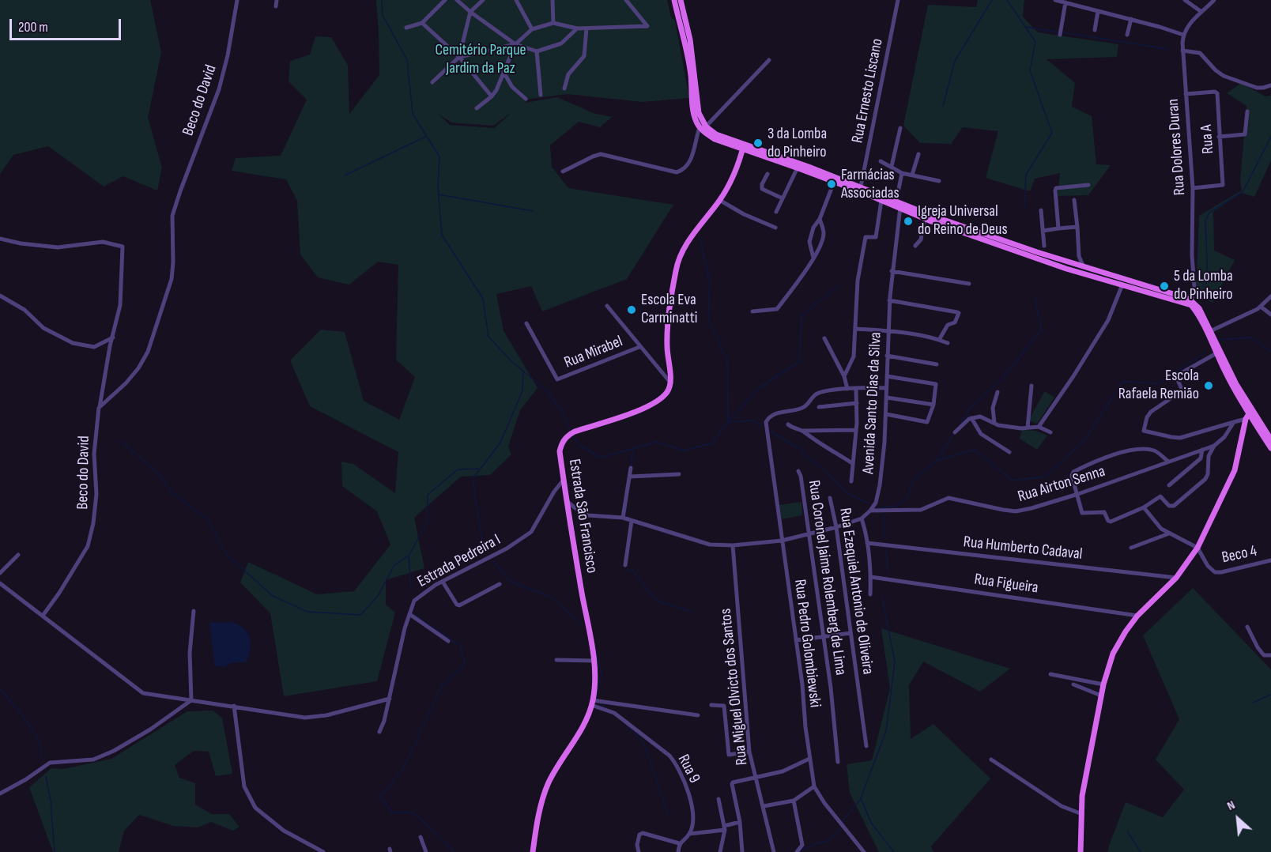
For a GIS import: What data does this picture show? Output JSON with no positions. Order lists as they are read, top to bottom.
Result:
{
  "streets": {
    "main road": ["Estrada São Francisco"],
    "street": [
      "Rua Ernesto Liscano",
      "Beco do David",
      "Rua A",
      "Rua Dolores Duran",
      "Rua Mirabel",
      "Avenida Santo Dias da Silva",
      "Rua Airton Senna",
      "Rua Humberto Cadaval",
      "Beco 4",
      "Estrada Pedreira I",
      "Rua Coronel Jaime Rolemberg de Lima",
      "Rua Figueira",
      "Rua Ezequiel Antonio de Oliveira",
      "Rua Pedro Golombiewski",
      "Rua Miguel Olvicto dos Santos",
      "Rua 9"
    ]
  },
  "crossings": [
    ["Rua A", "Rua Dolores Duran"],
    ["Avenida Santo Dias da Silva", "Rua Airton Senna"],
    ["Avenida Santo Dias da Silva", "Estrada São Francisco"],
    ["Avenida Santo Dias da Silva", "Rua Coronel Jaime Rolemberg de Lima"],
    ["Avenida Santo Dias da Silva", "Rua Ezequiel Antonio de Oliveira"],
    ["Avenida Santo Dias da Silva", "Rua Pedro Golombiewski"],
    ["Avenida Santo Dias da Silva", "Rua Miguel Olvicto dos Santos"],
    ["Estrada São Francisco", "Estrada Pedreira I"],
    ["Estrada São Francisco", "Rua 9"]
  ],
  "parks": ["Cemitério Parque Jardim da Paz"],
  "places": [
    "3 da Lomba do Pinheiro",
    "Farmácias Associadas",
    "Igreja Universal do Reino de Deus",
    "5 da Lomba do Pinheiro",
    "Escola Eva Carminatti",
    "Escola Rafaela Remião"
  ],
  "scale_bar": "200 m",
  "north": "top left"
}
